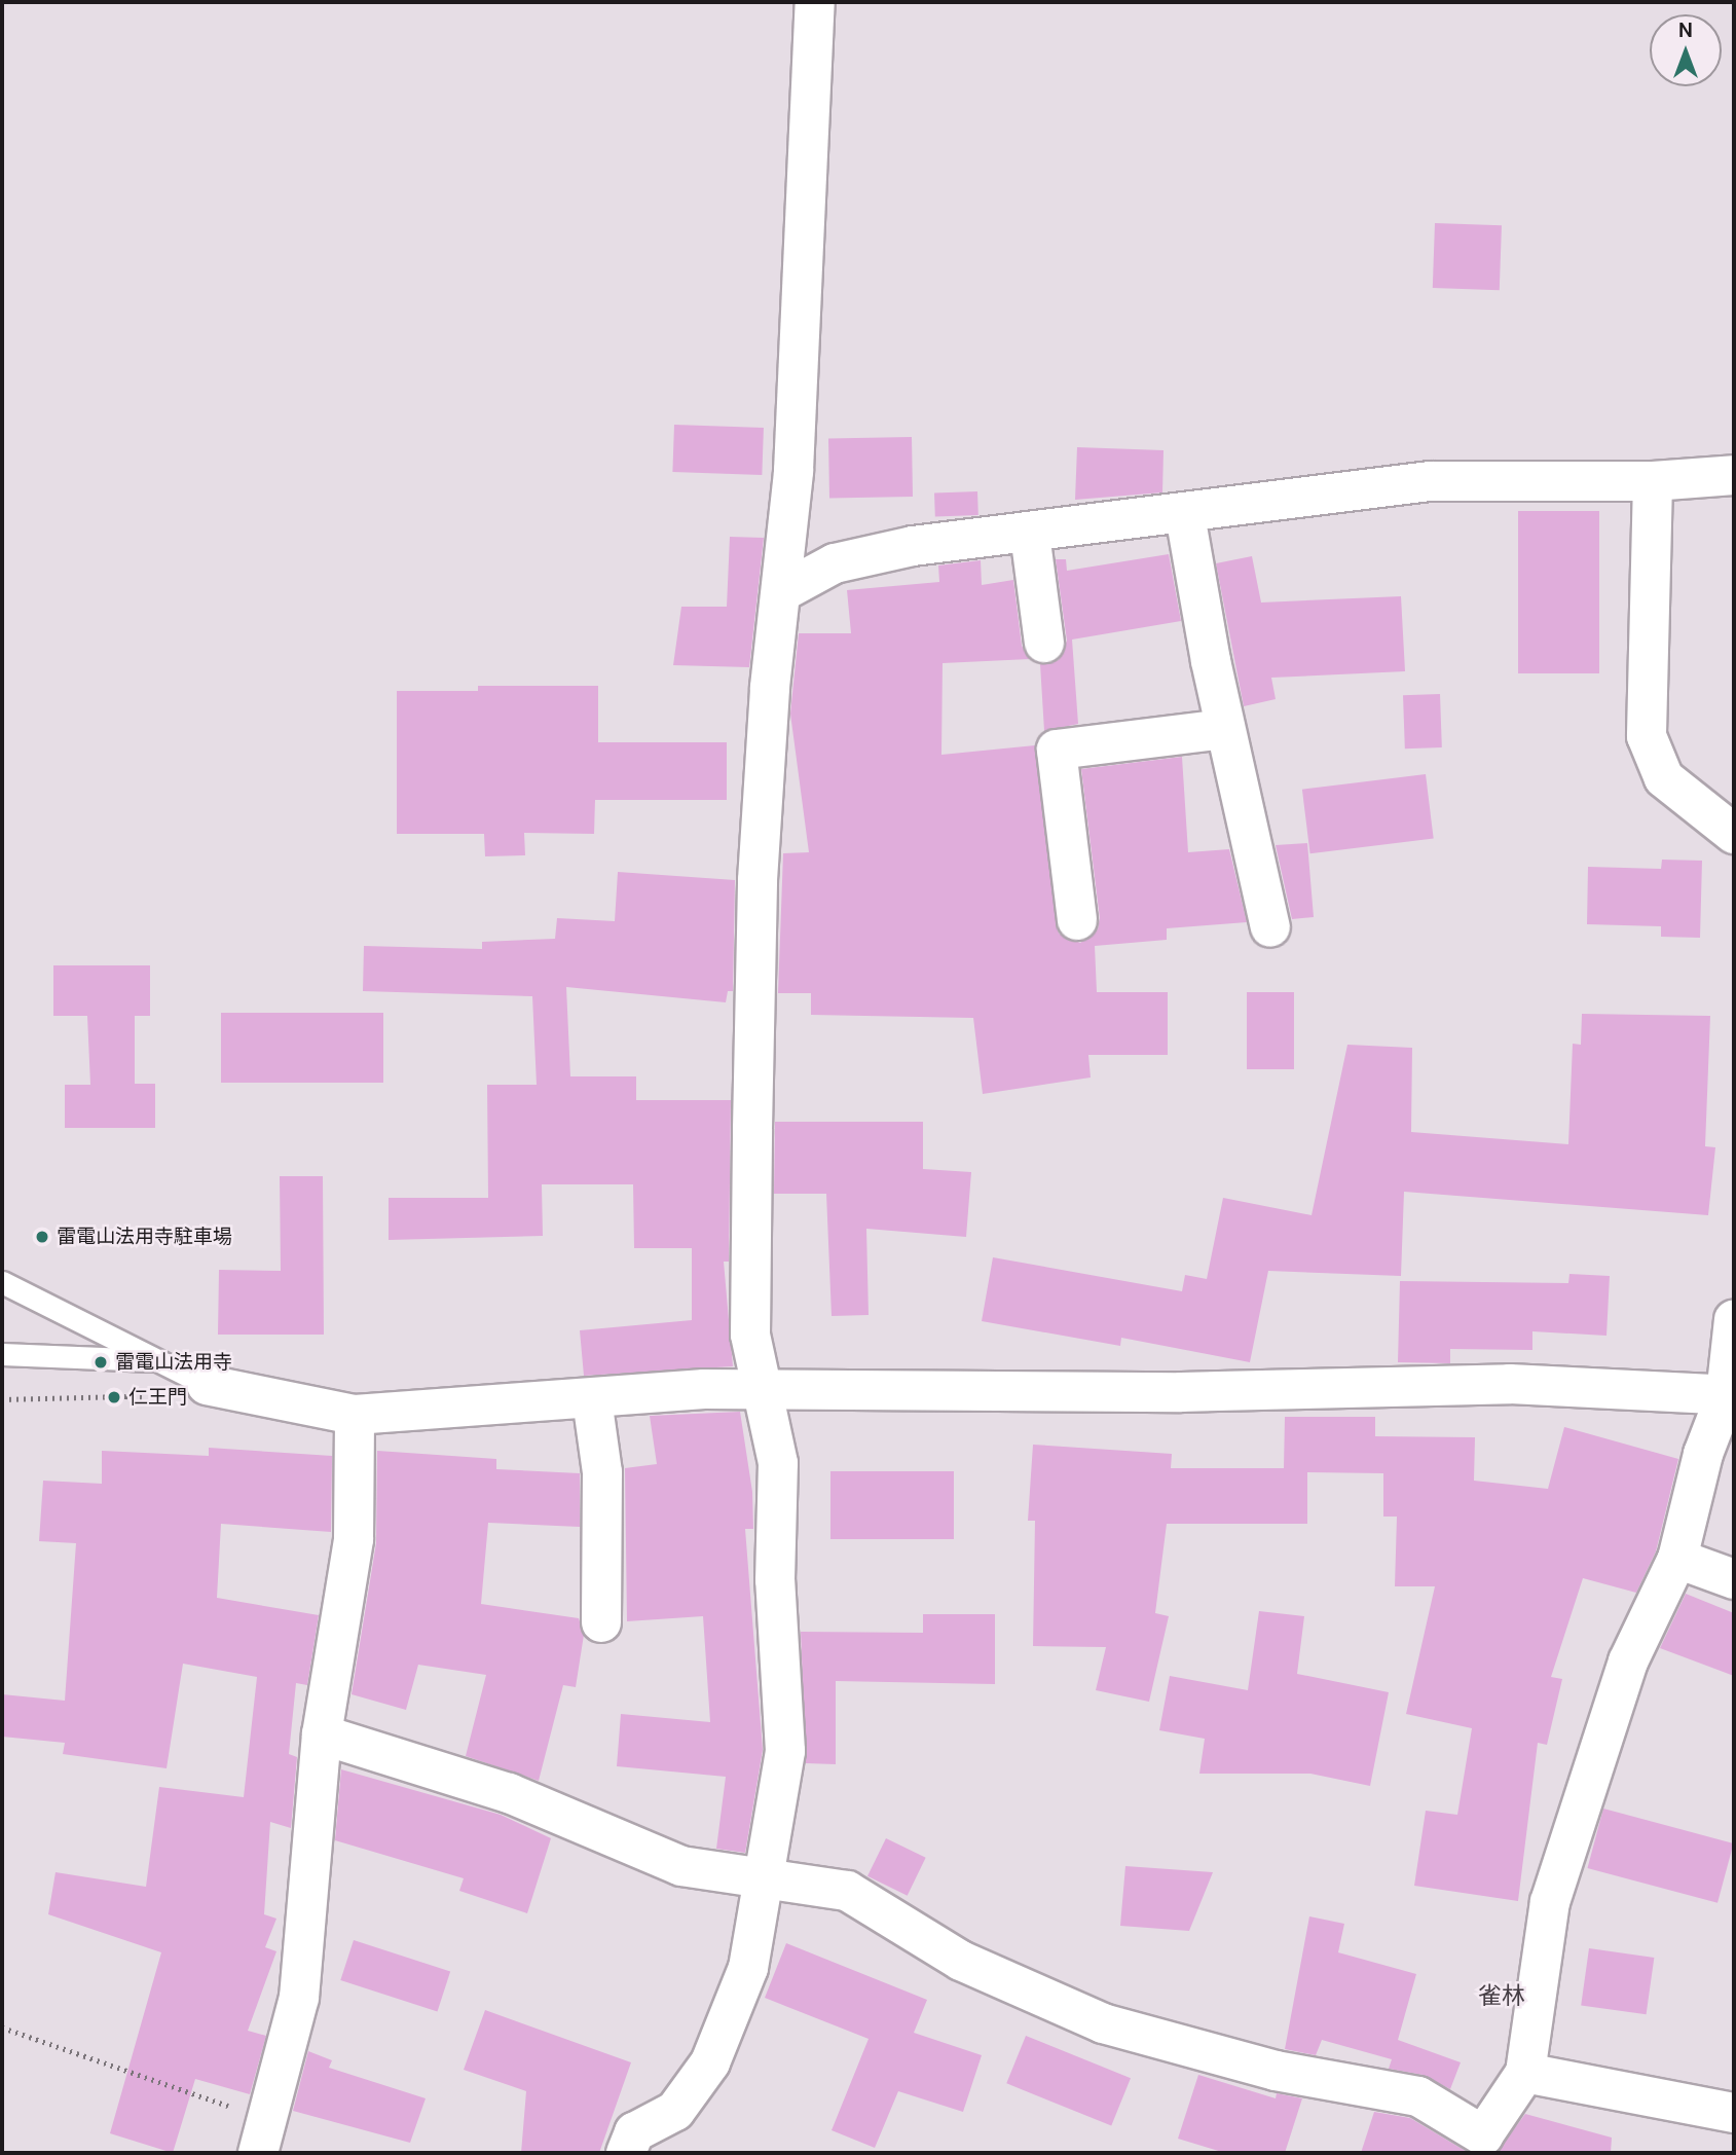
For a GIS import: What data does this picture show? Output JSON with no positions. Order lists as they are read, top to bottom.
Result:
{
  "districts": ["雀林"],
  "places": ["雷電山法用寺駐車場", "雷電山法用寺", "仁王門"],
  "north": "top"
}
